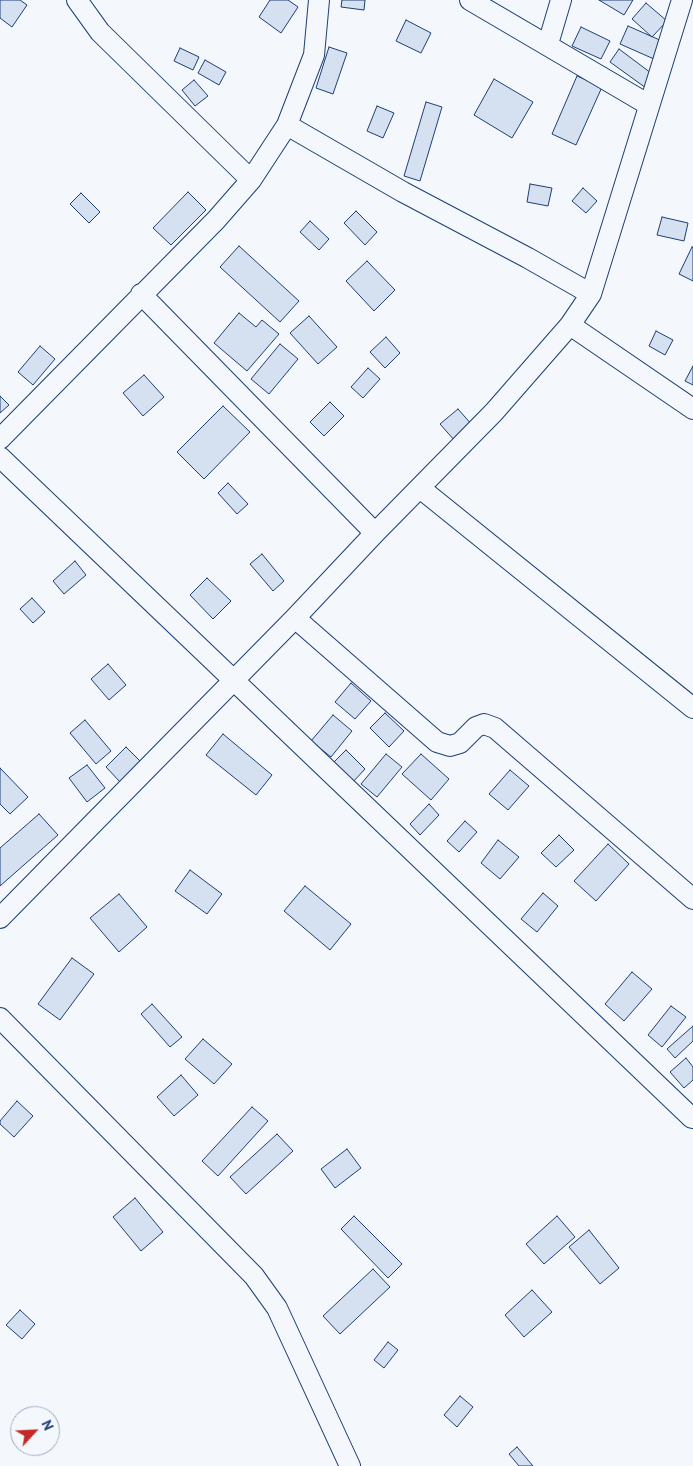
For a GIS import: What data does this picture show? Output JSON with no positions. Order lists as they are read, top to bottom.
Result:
{
  "north": "top right"
}
